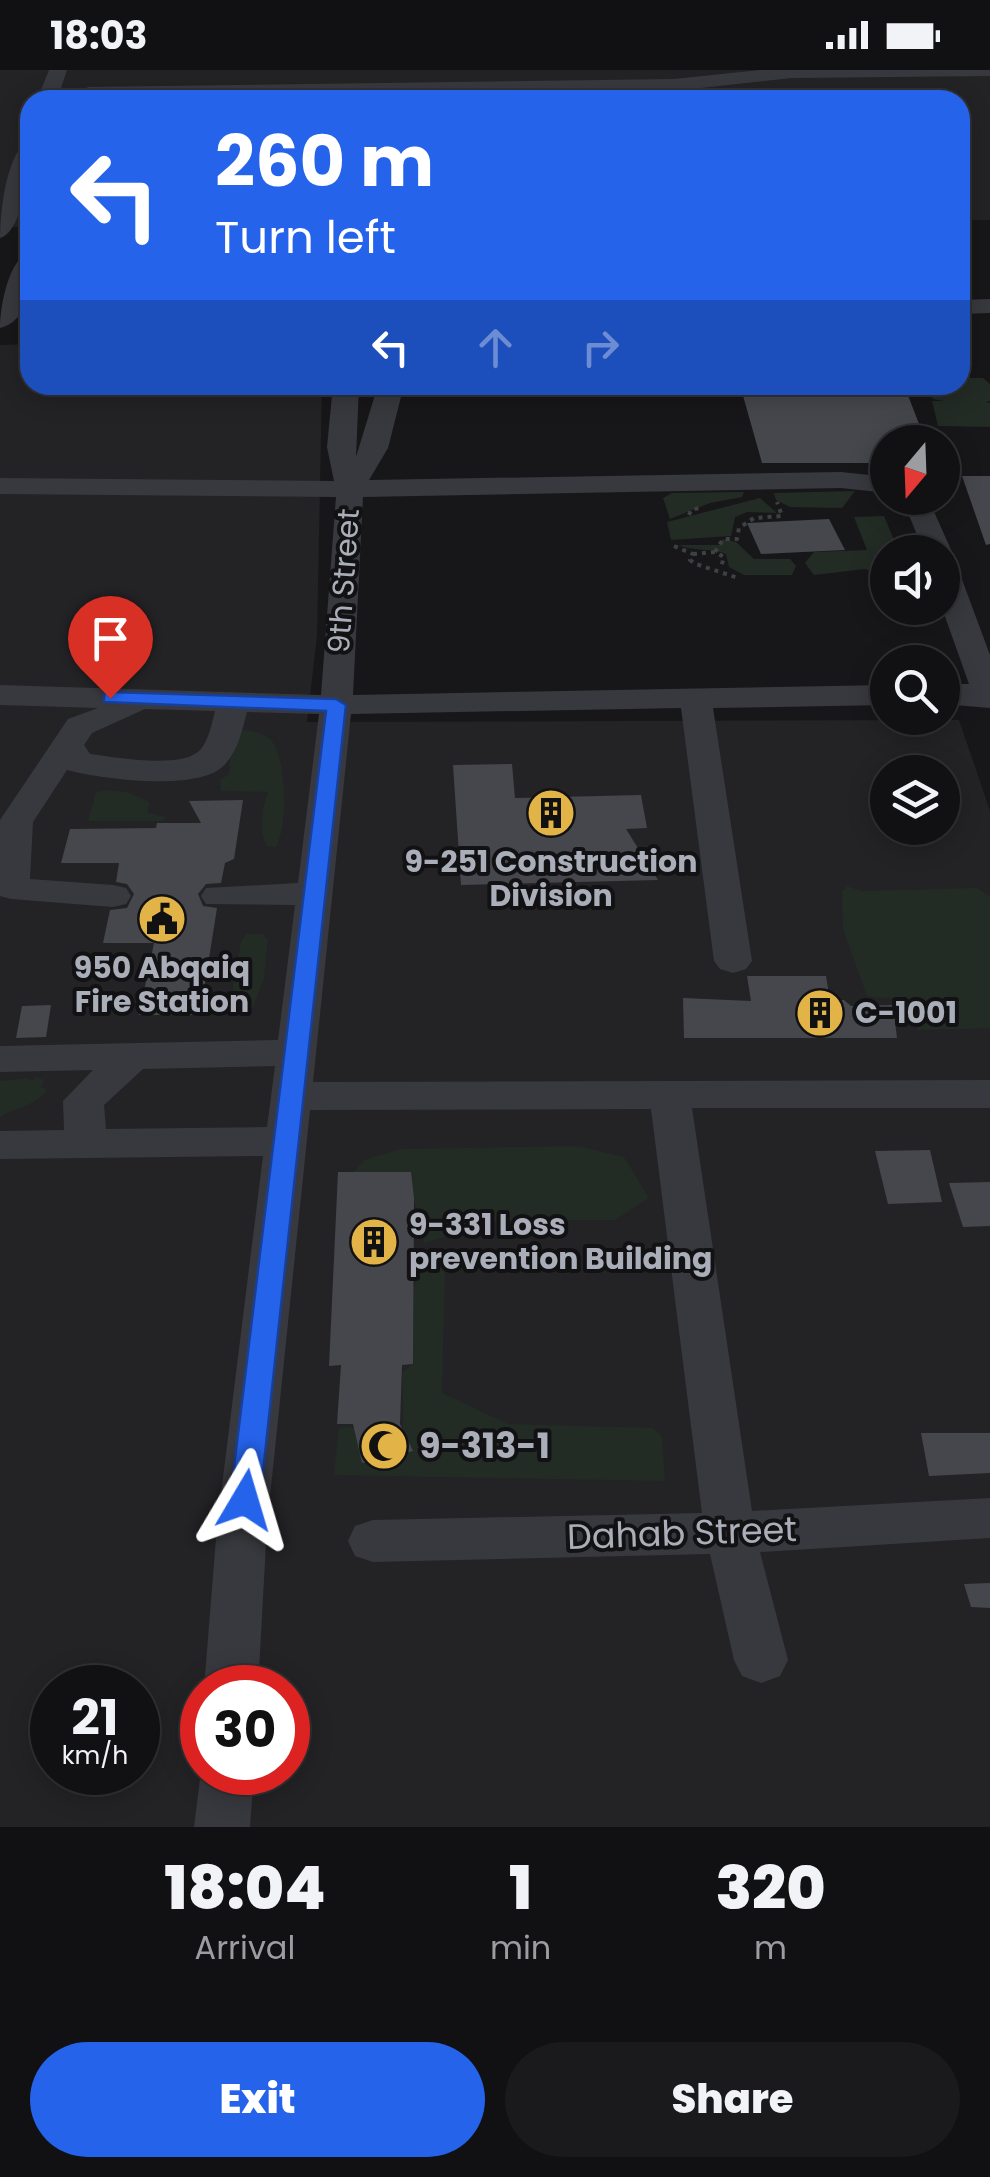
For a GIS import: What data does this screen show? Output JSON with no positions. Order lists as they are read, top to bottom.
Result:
{
  "streets": {
    "street": ["9th Street", "Dahab Street"]
  },
  "places": {
    "building": ["9-251 Construction Division", "C-1001", "9-331 Loss prevention Building"],
    "public building": ["950 Abqaiq Fire Station"],
    "mosque": ["9-313-1"]
  },
  "north": "bottom",
  "page": {
    "status": "18:03",
    "turn": ["260 m", "Turn left"],
    "speed": "21 km/h",
    "limit": "30",
    "eta": [
      "18:04",
      "Arrival",
      "1",
      "min",
      "320",
      "m"
    ],
    "buttons": ["Exit", "Share"]
  }
}
